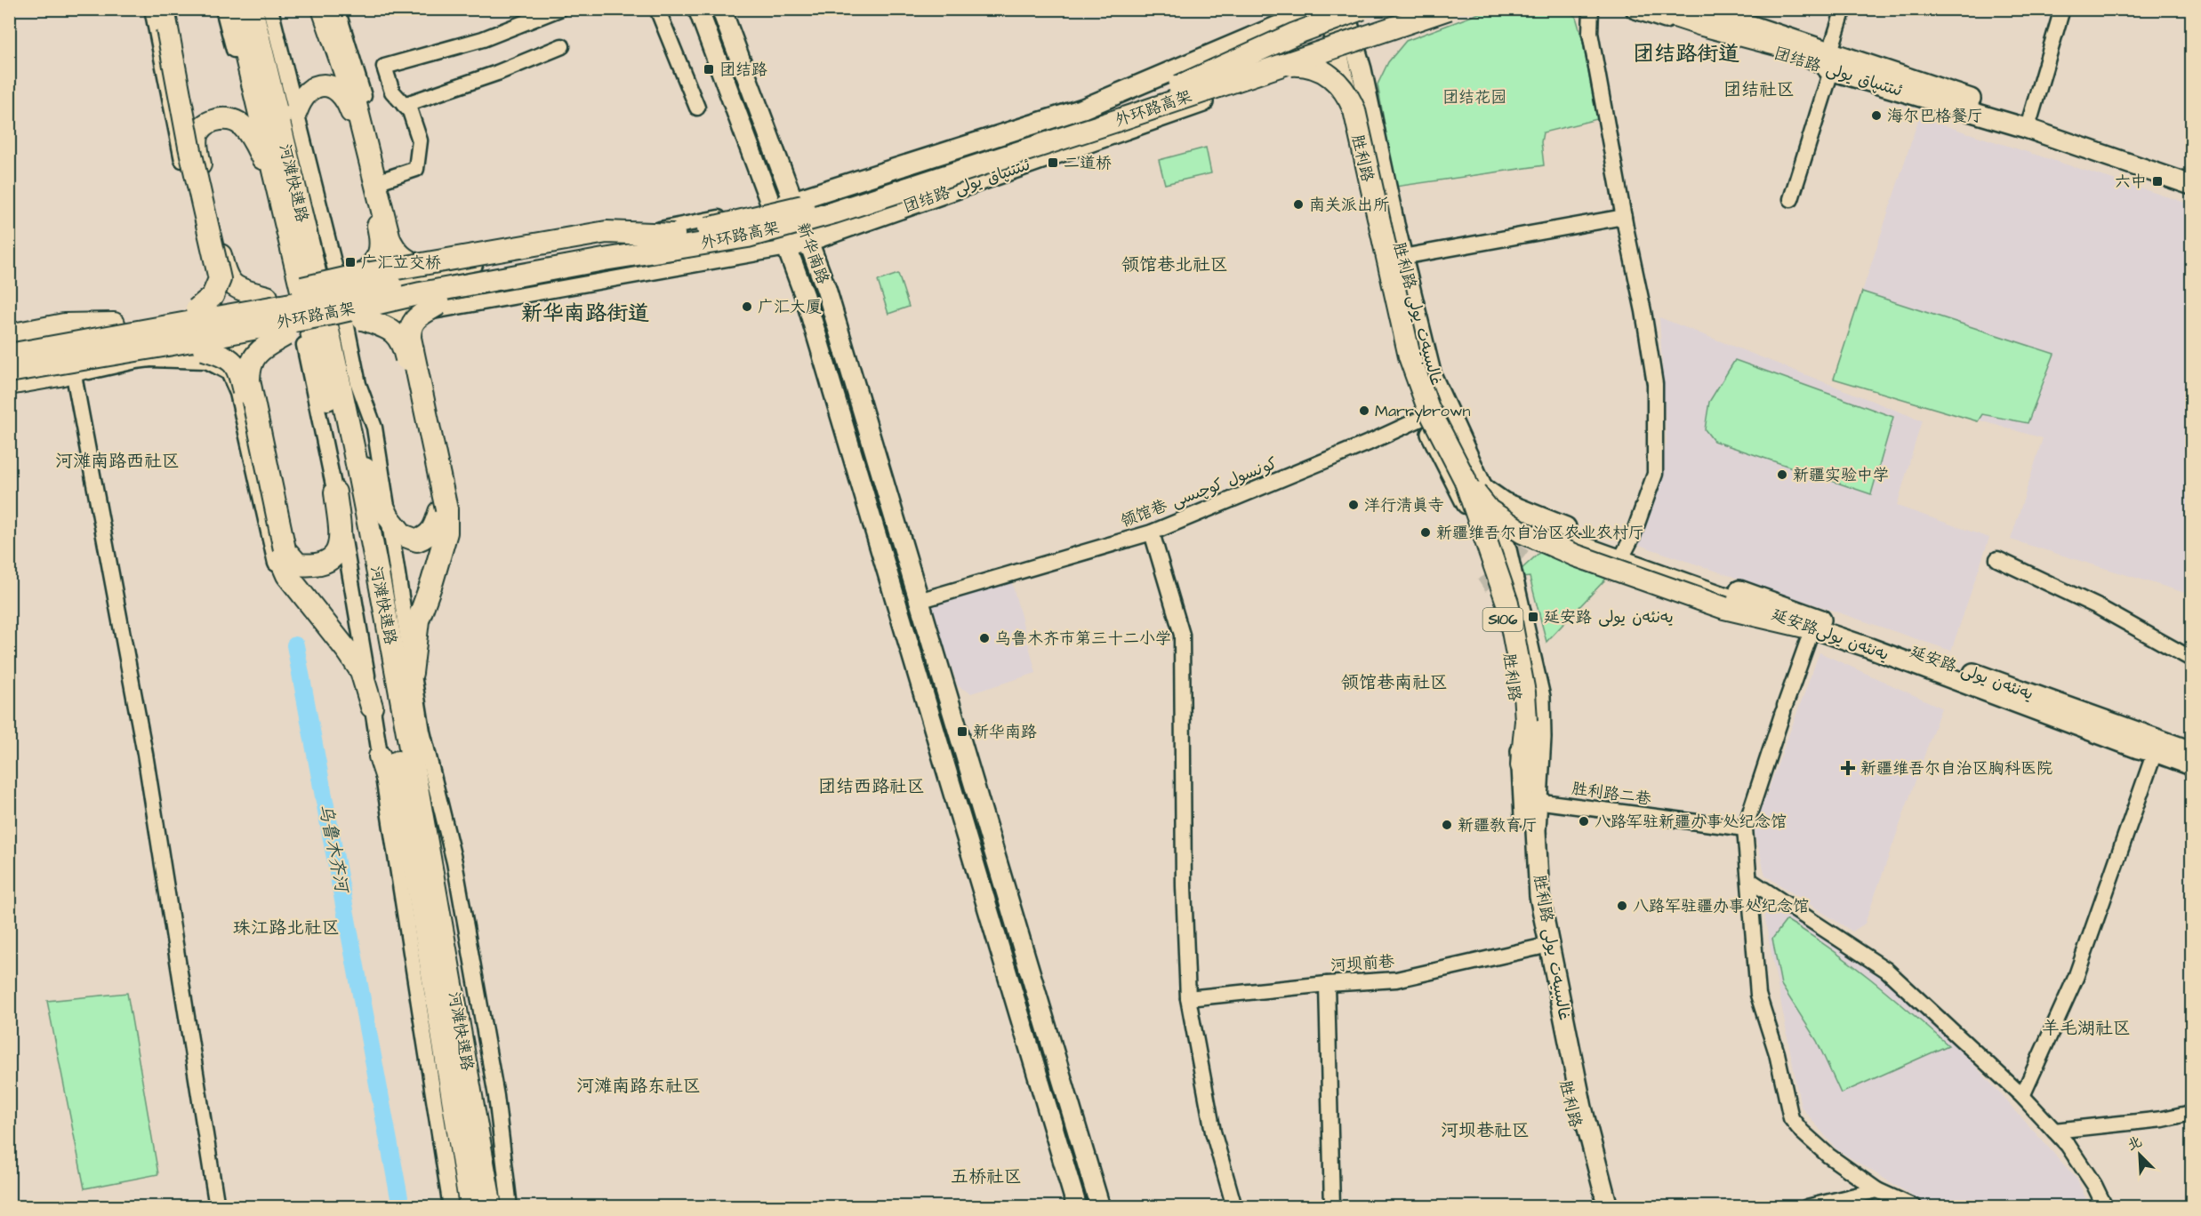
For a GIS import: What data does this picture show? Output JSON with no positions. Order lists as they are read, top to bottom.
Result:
{
  "streets": {
    "highway": ["外环路高架", "河滩快速路"],
    "main road": [
      "团结路 ئىتتىپاق يولى",
      "胜利路",
      "新华南路",
      "胜利路 غالىبىيەت يولى",
      "S106",
      "延安路يەنئەن يولى",
      "延安路 يەنئەن يولى"
    ],
    "street": ["领馆巷 كونسول كوچىسى", "胜利路二巷", "河坝前巷"]
  },
  "crossings": [
    ["团结路 ئىتتىپاق يولى", "外环路高架"],
    ["团结路 ئىتتىپاق يولى", "胜利路"],
    ["团结路 ئىتتىپاق يولى", "新华南路"],
    ["团结路 ئىتتىپاق يولى", "胜利路 غالىبىيەت يولى"],
    ["胜利路", "胜利路 غالىبىيەت يولى"],
    ["胜利路", "领馆巷 كونسول كوچىسى"],
    ["胜利路", "延安路يەنئەن يولى"],
    ["胜利路", "河坝前巷"],
    ["新华南路", "领馆巷 كونسول كوچىسى"],
    ["胜利路 غالىبىيەت يولى", "延安路يەنئەن يولى"],
    ["胜利路 غالىبىيەت يولى", "延安路 يەنئەن يولى"],
    ["胜利路 غالىبىيەت يولى", "胜利路二巷"],
    ["延安路يەنئەن يولى", "延安路 يەنئەن يولى"]
  ],
  "districts": [
    "团结路街道",
    "团结社区",
    "领馆巷北社区",
    "新华南路街道",
    "河滩南路西社区",
    "领馆巷南社区",
    "团结西路社区",
    "珠江路北社区",
    "羊毛湖社区",
    "河滩南路东社区",
    "河坝巷社区",
    "五桥社区"
  ],
  "water": ["乌鲁木齐河"],
  "parks": ["团结花园"],
  "places": {
    "transit": [
      "团结路",
      "二道桥",
      "六中",
      "广汇立交桥",
      "延安路 يەنئەن يولى",
      "新华南路"
    ],
    "other": [
      "海尔巴格餐厅",
      "南关派出所",
      "广汇大厦",
      "Marrybrown",
      "新疆实验中学",
      "洋行清真寺",
      "新疆维吾尔自治区农业农村厅",
      "乌鲁木齐市第三十二小学",
      "八路军驻新疆办事处纪念馆",
      "新疆教育厅",
      "八路军驻疆办事处纪念馆"
    ],
    "health": ["新疆维吾尔自治区胸科医院"]
  },
  "north": "top left"
}
